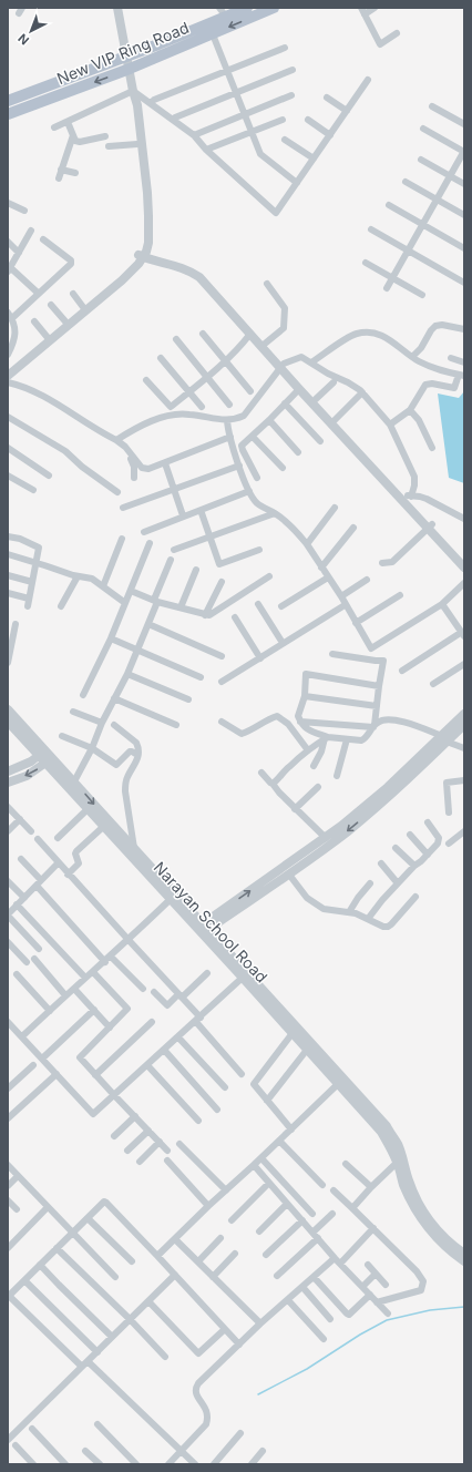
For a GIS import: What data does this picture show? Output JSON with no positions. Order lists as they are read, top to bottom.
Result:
{
  "streets": {
    "main road": ["New VIP Ring Road"],
    "street": ["Narayan School Road"]
  },
  "north": "bottom left"
}
